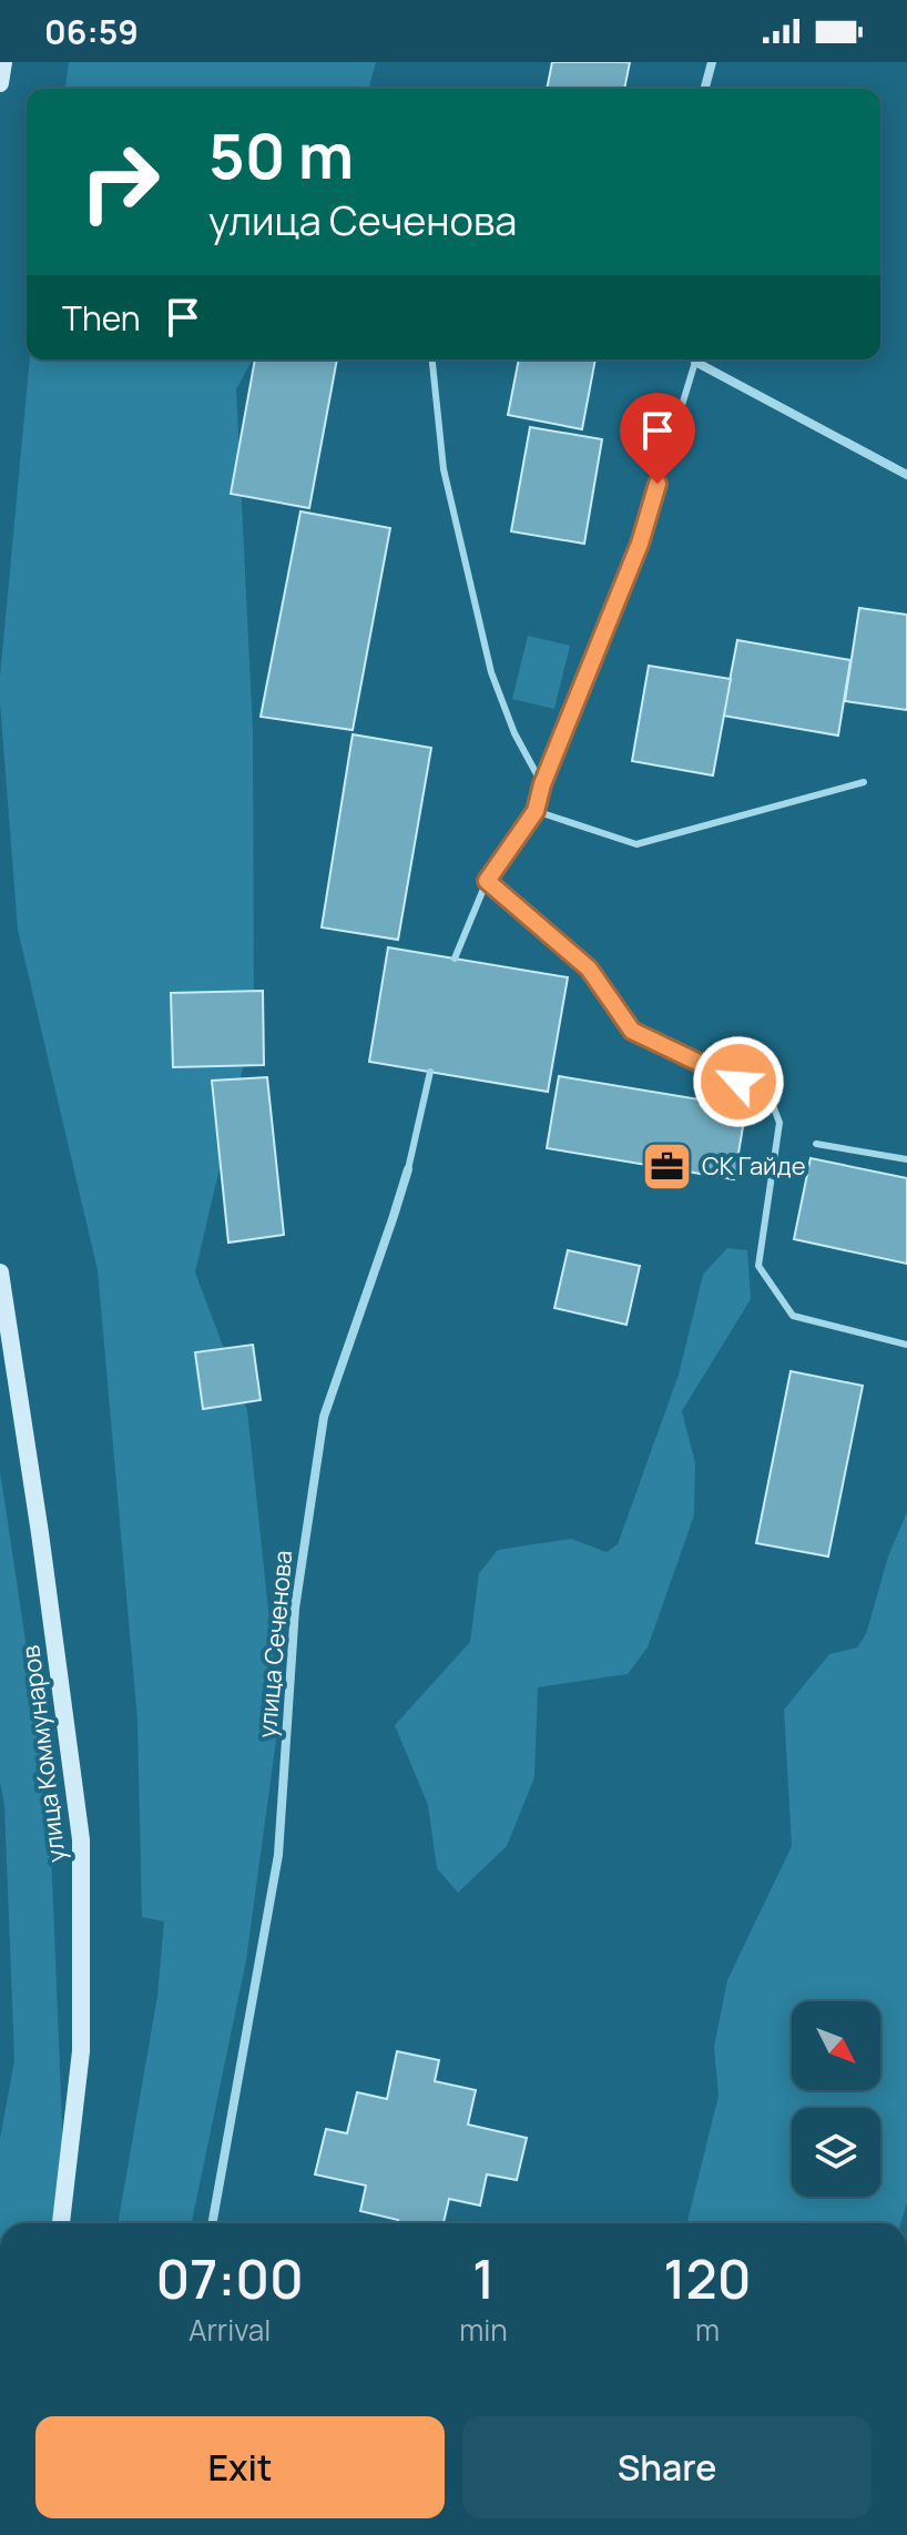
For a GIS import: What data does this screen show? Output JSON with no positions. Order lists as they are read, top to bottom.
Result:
{
  "streets": {
    "main road": ["улица Коммунаров"],
    "street": ["улица Сеченова"]
  },
  "places": {
    "office": ["СК Гайде"]
  },
  "north": "bottom right",
  "page": {
    "status": "06:59",
    "turn": ["50 m", "улица Сеченова"],
    "then": "Then",
    "eta": [
      "07:00",
      "Arrival",
      "1",
      "min",
      "120",
      "m"
    ],
    "buttons": ["Exit", "Share"]
  }
}
